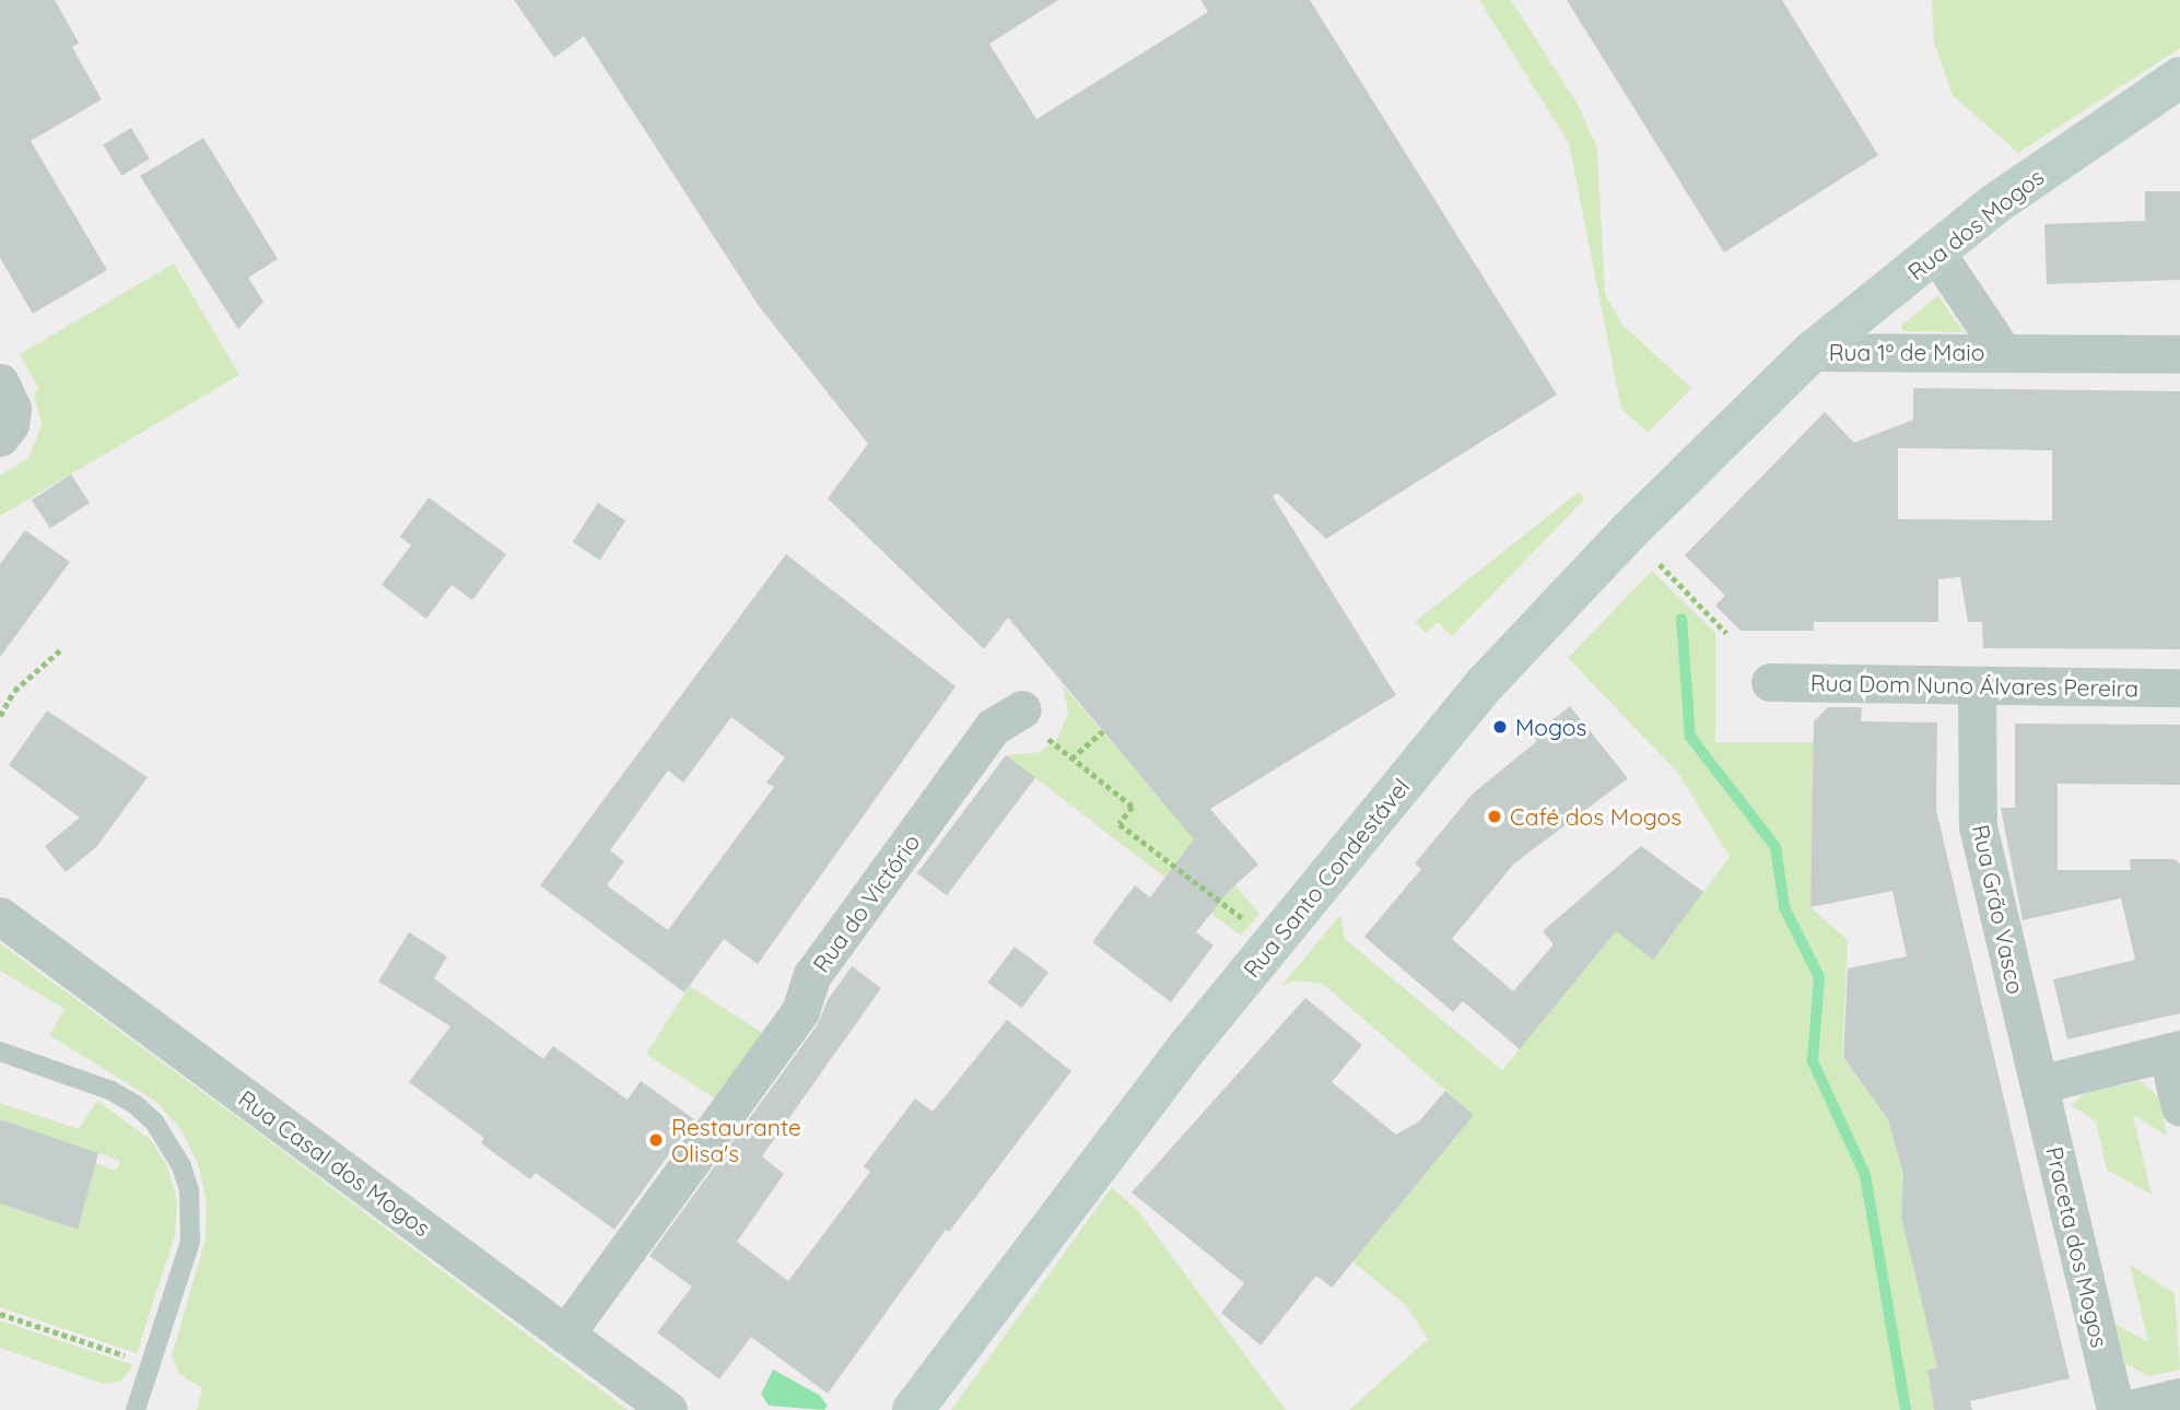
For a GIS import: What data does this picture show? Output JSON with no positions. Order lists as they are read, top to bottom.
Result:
{
  "streets": {
    "street": [
      "Rua dos Mogos",
      "Rua 1º de Maio",
      "Rua Dom Nuno Álvares Pereira",
      "Rua Santo Condestável",
      "Rua do Victório",
      "Rua Grão Vasco",
      "Rua Casal dos Mogos",
      "Praceta dos Mogos"
    ]
  },
  "crossings": [
    ["Rua dos Mogos", "Rua 1º de Maio"],
    ["Rua dos Mogos", "Rua Santo Condestável"],
    ["Rua Dom Nuno Álvares Pereira", "Rua Grão Vasco"],
    ["Rua do Victório", "Rua Casal dos Mogos"],
    ["Rua Grão Vasco", "Praceta dos Mogos"]
  ],
  "places": ["Mogos", "Café dos Mogos", "Restaurante Olisa's"]
}
